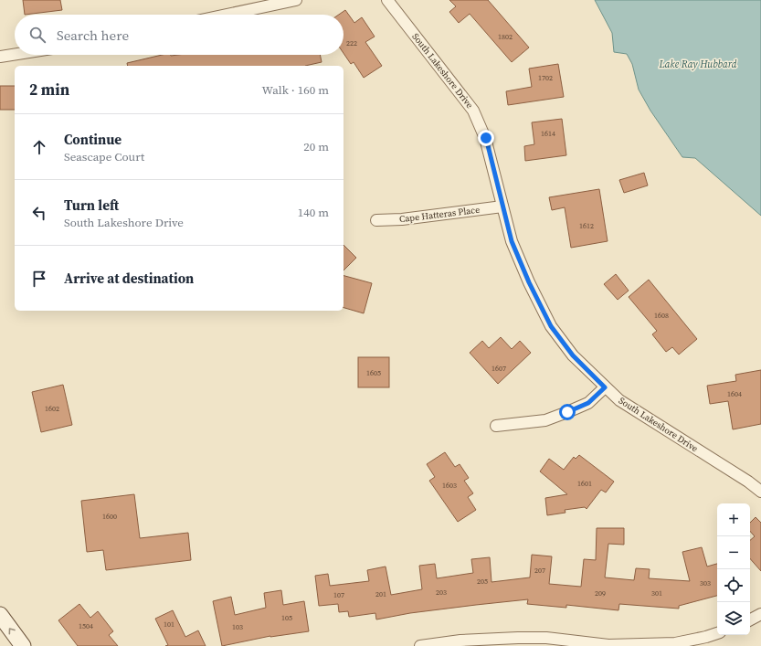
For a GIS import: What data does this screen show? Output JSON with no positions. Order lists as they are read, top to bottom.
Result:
{
  "streets": {
    "street": ["South Lakeshore Drive", "Cape Hatteras Place"]
  },
  "crossings": [
    ["South Lakeshore Drive", "Cape Hatteras Place"]
  ],
  "water": ["Lake Ray Hubbard"],
  "house_numbers": [
    "1802",
    "222",
    "1702",
    "1614",
    "1612",
    "1608",
    "1607",
    "1605",
    "1604",
    "1602",
    "1601",
    "1603",
    "1600",
    "207",
    "205",
    "303",
    "203",
    "209",
    "301",
    "201",
    "107",
    "105",
    "101",
    "1504",
    "103"
  ],
  "page": {
    "search": "Search here",
    "heading": ["2 min", "Walk · 160 m"],
    "list": [
      ["Continue", "Seascape Court", "20 m"],
      ["Turn left", "South Lakeshore Drive", "140 m"],
      "Arrive at destination"
    ],
    "map_buttons": ["+", "−"]
  }
}
